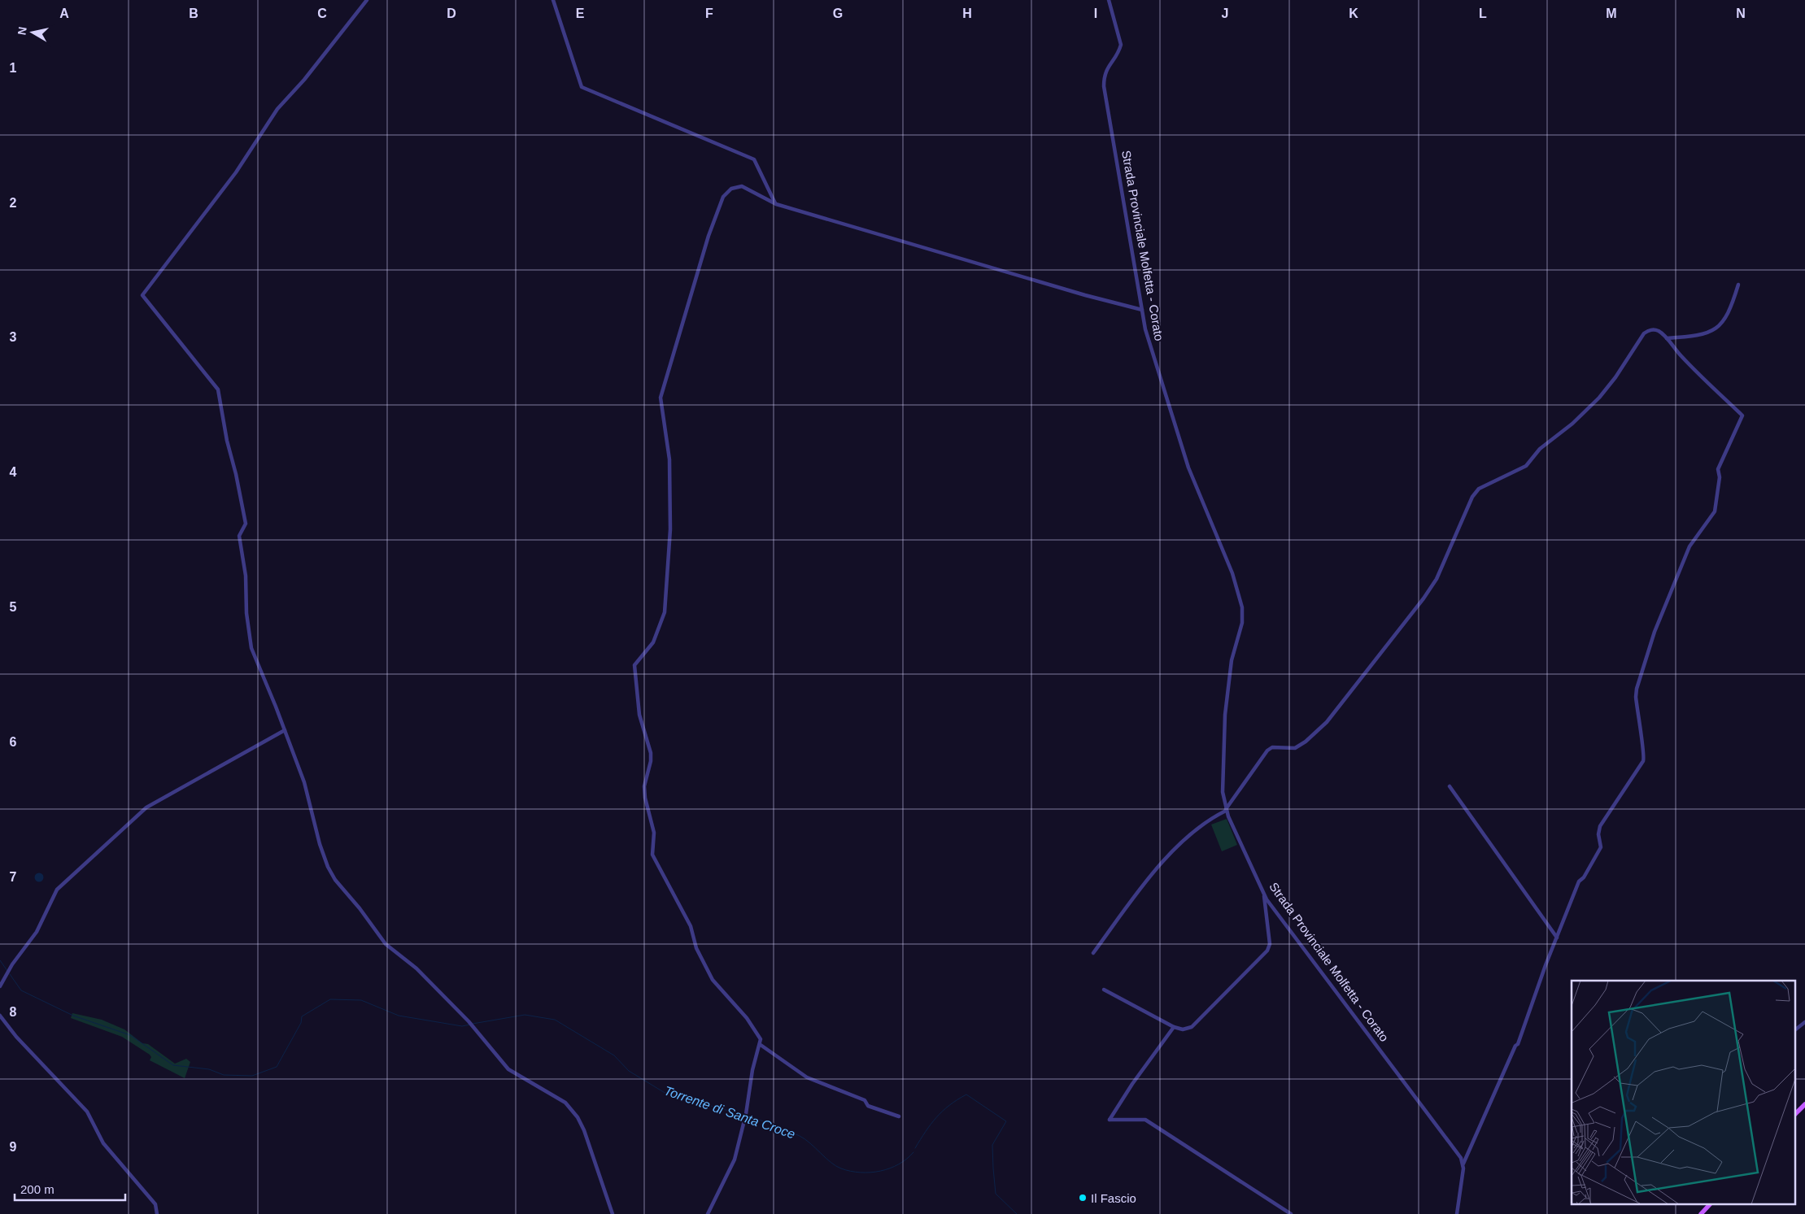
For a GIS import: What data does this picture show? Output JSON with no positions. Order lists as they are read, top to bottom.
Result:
{
  "streets": {
    "street": ["Strada Provinciale Molfetta - Corato"]
  },
  "water": ["Torrente di Santa Croce"],
  "places": ["Il Fascio"],
  "scale_bar": "200 m",
  "north": "left",
  "grid": {
    "columns": [
      "A",
      "B",
      "C",
      "D",
      "E",
      "F",
      "G",
      "H",
      "I",
      "J",
      "K",
      "L",
      "M",
      "N"
    ],
    "rows": [
      "1",
      "2",
      "3",
      "4",
      "5",
      "6",
      "7",
      "8",
      "9"
    ]
  }
}
